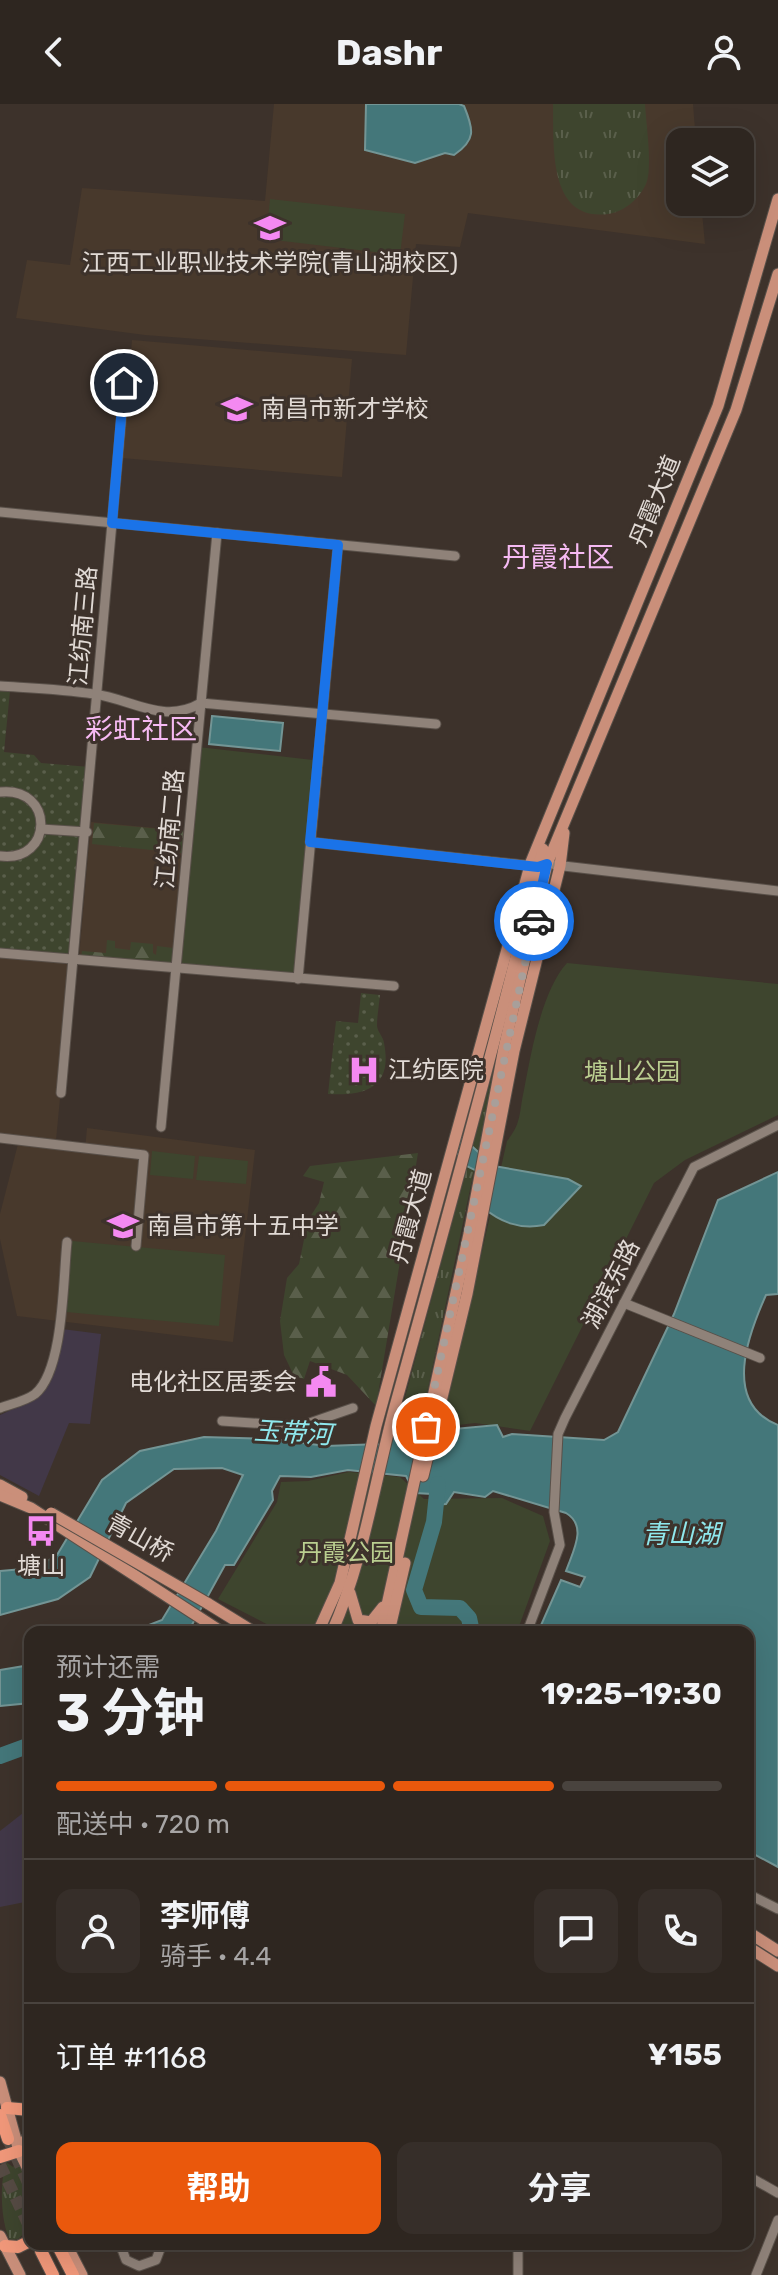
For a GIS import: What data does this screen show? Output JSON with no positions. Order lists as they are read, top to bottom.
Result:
{
  "streets": {
    "main road": ["丹霞大道", "青山桥"],
    "street": ["江纺南三路", "江纺南二路", "湖滨东路"]
  },
  "districts": ["丹霞社区", "彩虹社区"],
  "water": ["玉带河", "青山湖"],
  "parks": ["塘山公园", "丹霞公园"],
  "places": {
    "school or university": ["江西工业职业技术学院(青山湖校区)", "南昌市新才学校", "南昌市第十五中学"],
    "hospital": ["江纺医院"],
    "public building": ["电化社区居委会"],
    "bus stop": ["塘山"]
  },
  "page": {
    "header": "Dashr",
    "heading": ["3 分钟", "预计还需", "19:25–19:30"],
    "panel": [
      "李师傅",
      "骑手 · 4.4",
      "订单 #1168",
      "¥155"
    ],
    "bar": "配送中 · 720 m",
    "buttons": ["帮助", "分享"]
  }
}
